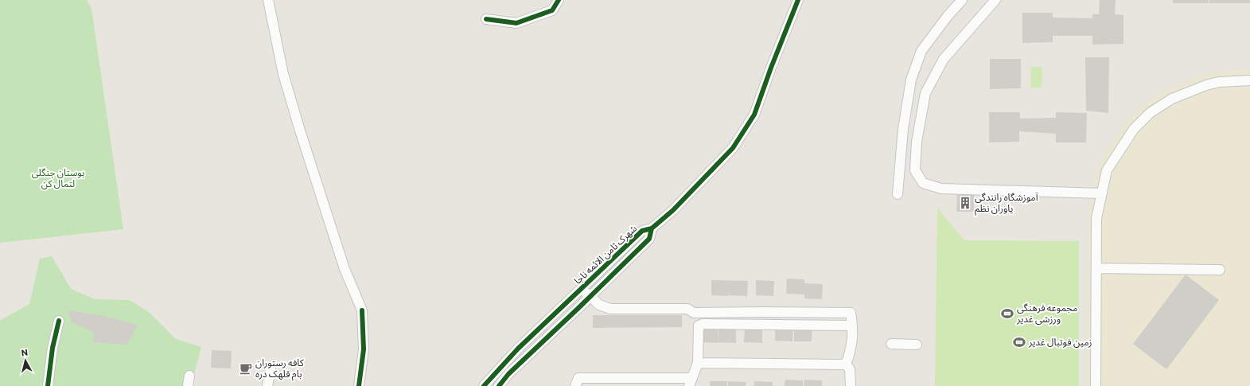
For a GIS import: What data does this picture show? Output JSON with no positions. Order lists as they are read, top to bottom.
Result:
{
  "streets": {
    "street": ["شهرک ثامن الائمه ناجا"]
  },
  "parks": ["بوستان جنگلی لتمال کن"],
  "places": {
    "building": ["آموزشگاه رانندگی یاوران نظم"],
    "sports": ["مجموعه فرهنگی ورزشی غدیر", "زمین فوتبال غدیر"],
    "cafe": ["کافه رستوران بام قلهک دره"]
  },
  "north": "top"
}
